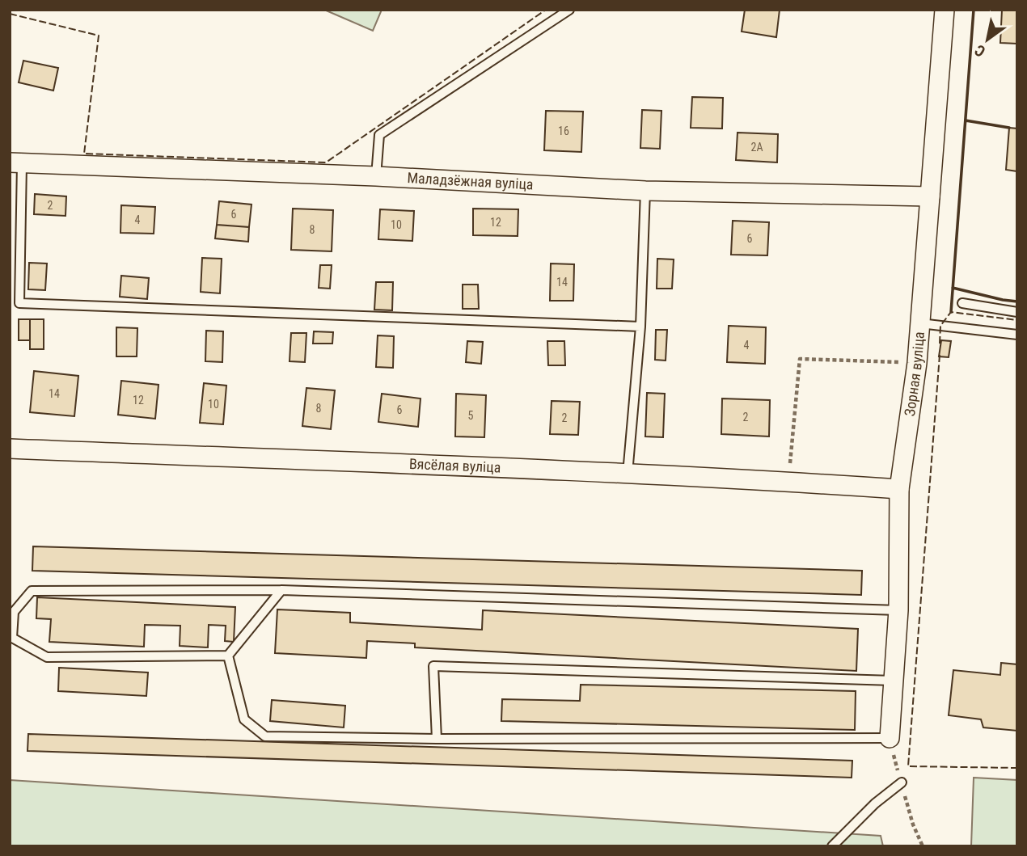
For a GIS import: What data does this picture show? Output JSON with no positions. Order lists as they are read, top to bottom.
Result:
{
  "streets": {
    "street": ["Маладзёжная вуліца", "Зорная вуліца", "Вясёлая вуліца"]
  },
  "crossings": [
    ["Маладзёжная вуліца", "Зорная вуліца"],
    ["Зорная вуліца", "Вясёлая вуліца"]
  ],
  "house_numbers": [
    "16",
    "2А",
    "2",
    "6",
    "4",
    "12",
    "10",
    "8",
    "6",
    "14",
    "4",
    "14",
    "12",
    "10",
    "8",
    "6",
    "5",
    "2",
    "2"
  ],
  "north": "bottom left"
}
